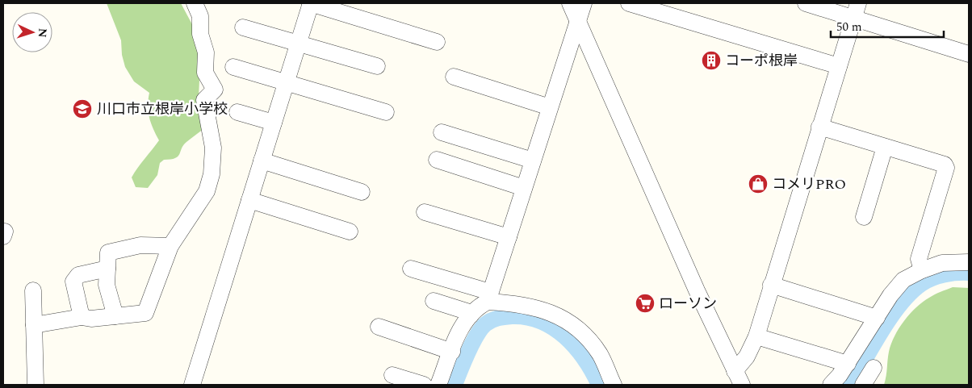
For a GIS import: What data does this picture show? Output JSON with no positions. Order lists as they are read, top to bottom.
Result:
{
  "places": {
    "building": ["コーポ根岸"],
    "school or university": ["川口市立根岸小学校"],
    "shop": ["コメリPRO"],
    "supermarket": ["ローソン"]
  },
  "scale_bar": "50 m",
  "north": "right"
}
